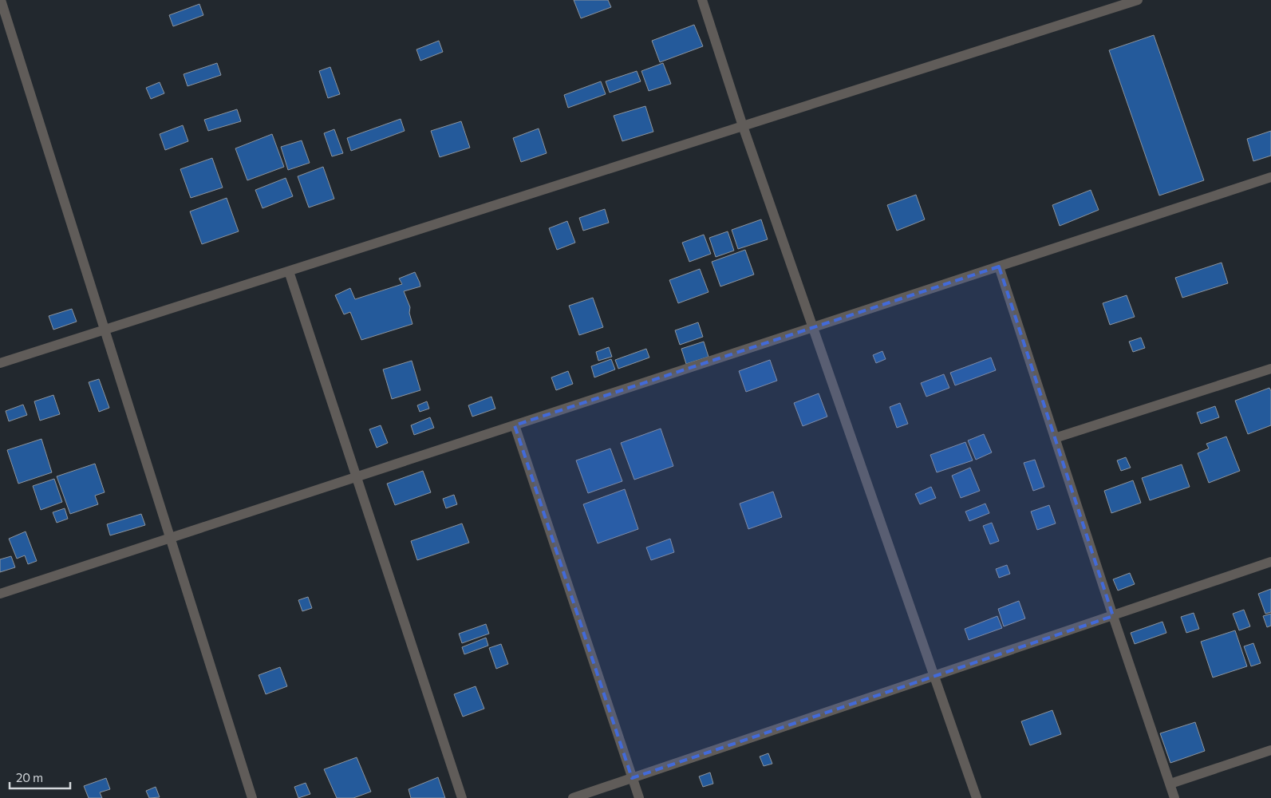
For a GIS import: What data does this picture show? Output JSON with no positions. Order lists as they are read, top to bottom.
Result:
{
  "scale_bar": "20 m"
}
